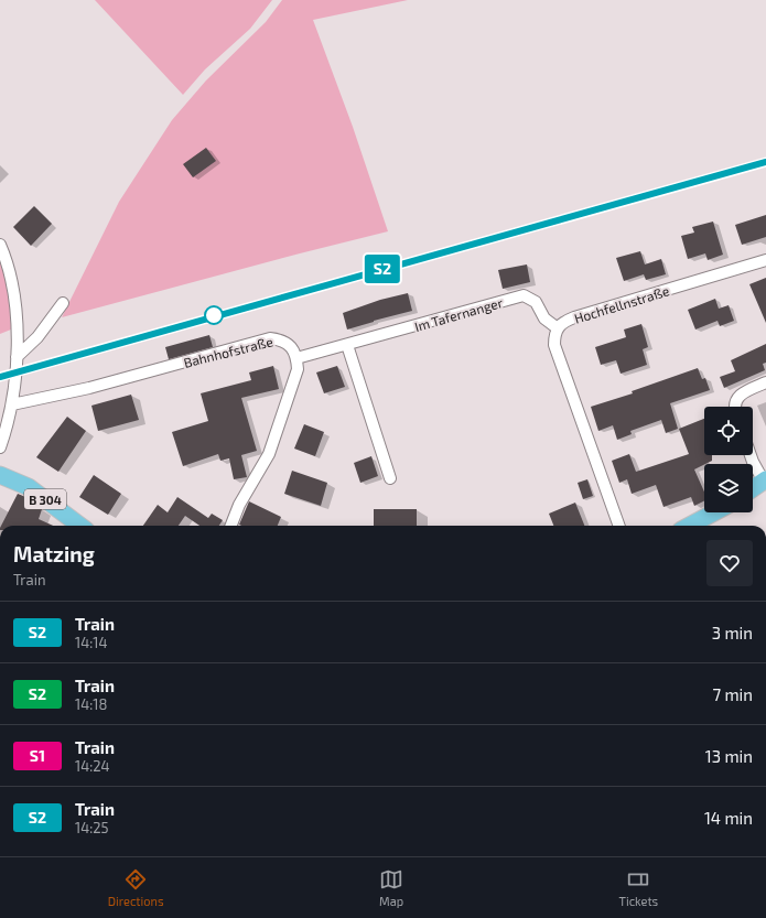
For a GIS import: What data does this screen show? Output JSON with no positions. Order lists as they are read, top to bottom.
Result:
{
  "streets": {
    "main road": ["B 304"],
    "street": ["Hochfellnstraße", "Im Tafernanger", "Bahnhofstraße"]
  },
  "crossings": [
    ["Hochfellnstraße", "Im Tafernanger"],
    ["Im Tafernanger", "Bahnhofstraße"]
  ],
  "page": {
    "on_map": "S2",
    "heading": ["Matzing", "Train"],
    "list": [
      {
        "mark": "S2",
        "name": "Train",
        "note": "14:14",
        "value": "3 min"
      },
      {
        "mark": "S2",
        "name": "Train",
        "note": "14:18",
        "value": "7 min"
      },
      {
        "mark": "S1",
        "name": "Train",
        "note": "14:24",
        "value": "13 min"
      },
      {
        "mark": "S2",
        "name": "Train",
        "note": "14:25",
        "value": "14 min"
      }
    ],
    "tabs": ["Directions", "Map", "Tickets"]
  }
}
